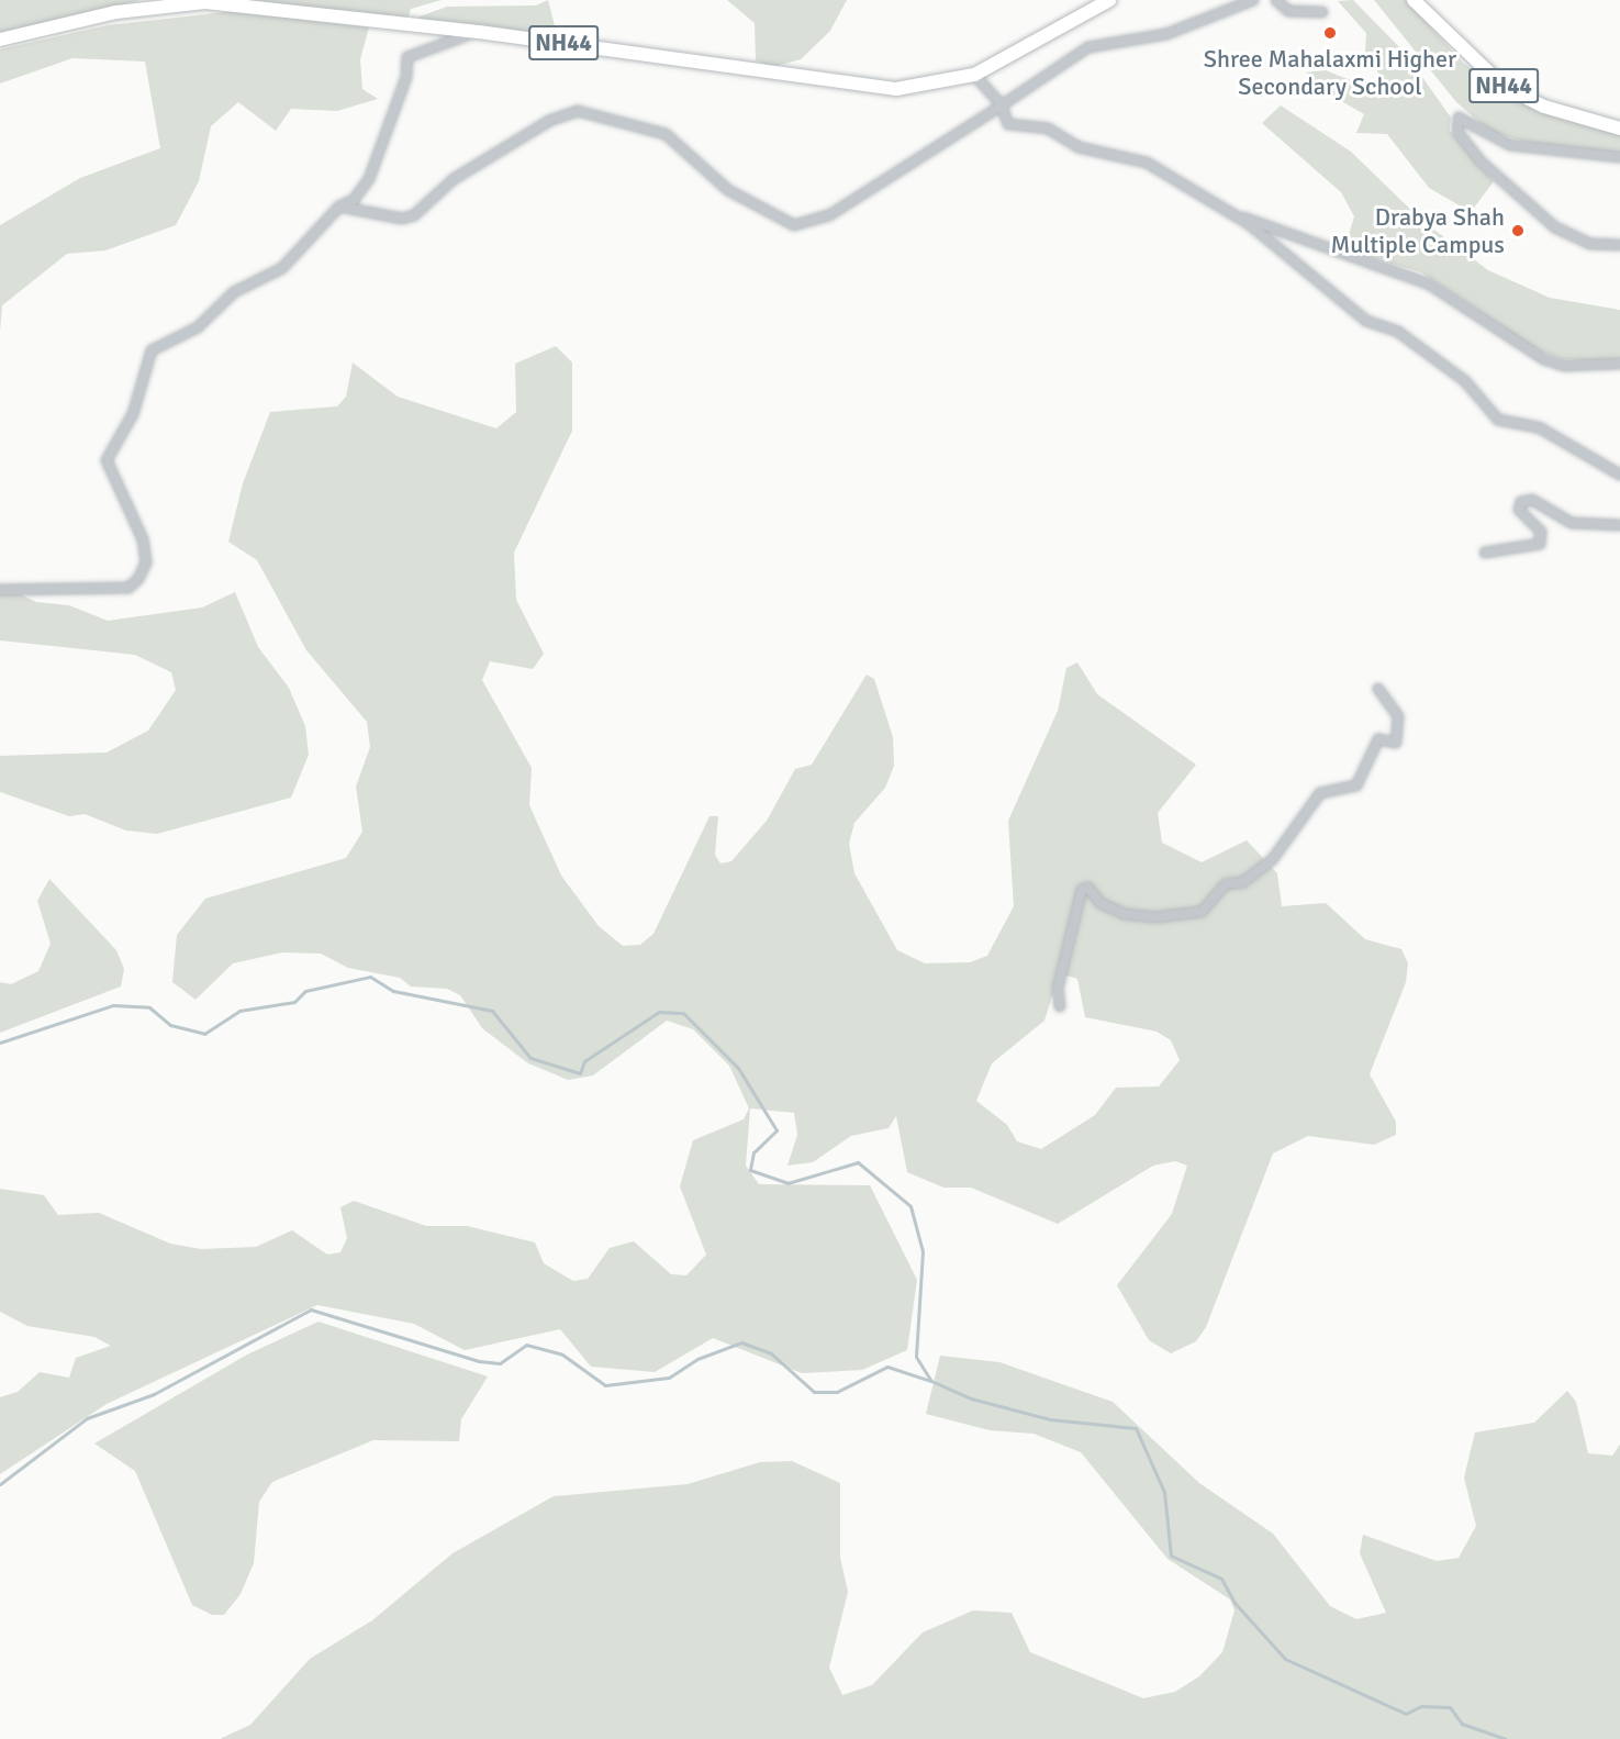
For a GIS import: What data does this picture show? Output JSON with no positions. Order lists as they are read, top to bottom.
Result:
{
  "streets": {
    "main road": ["NH44"]
  },
  "places": ["Shree Mahalaxmi Higher Secondary School", "Drabya Shah Multiple Campus"]
}
